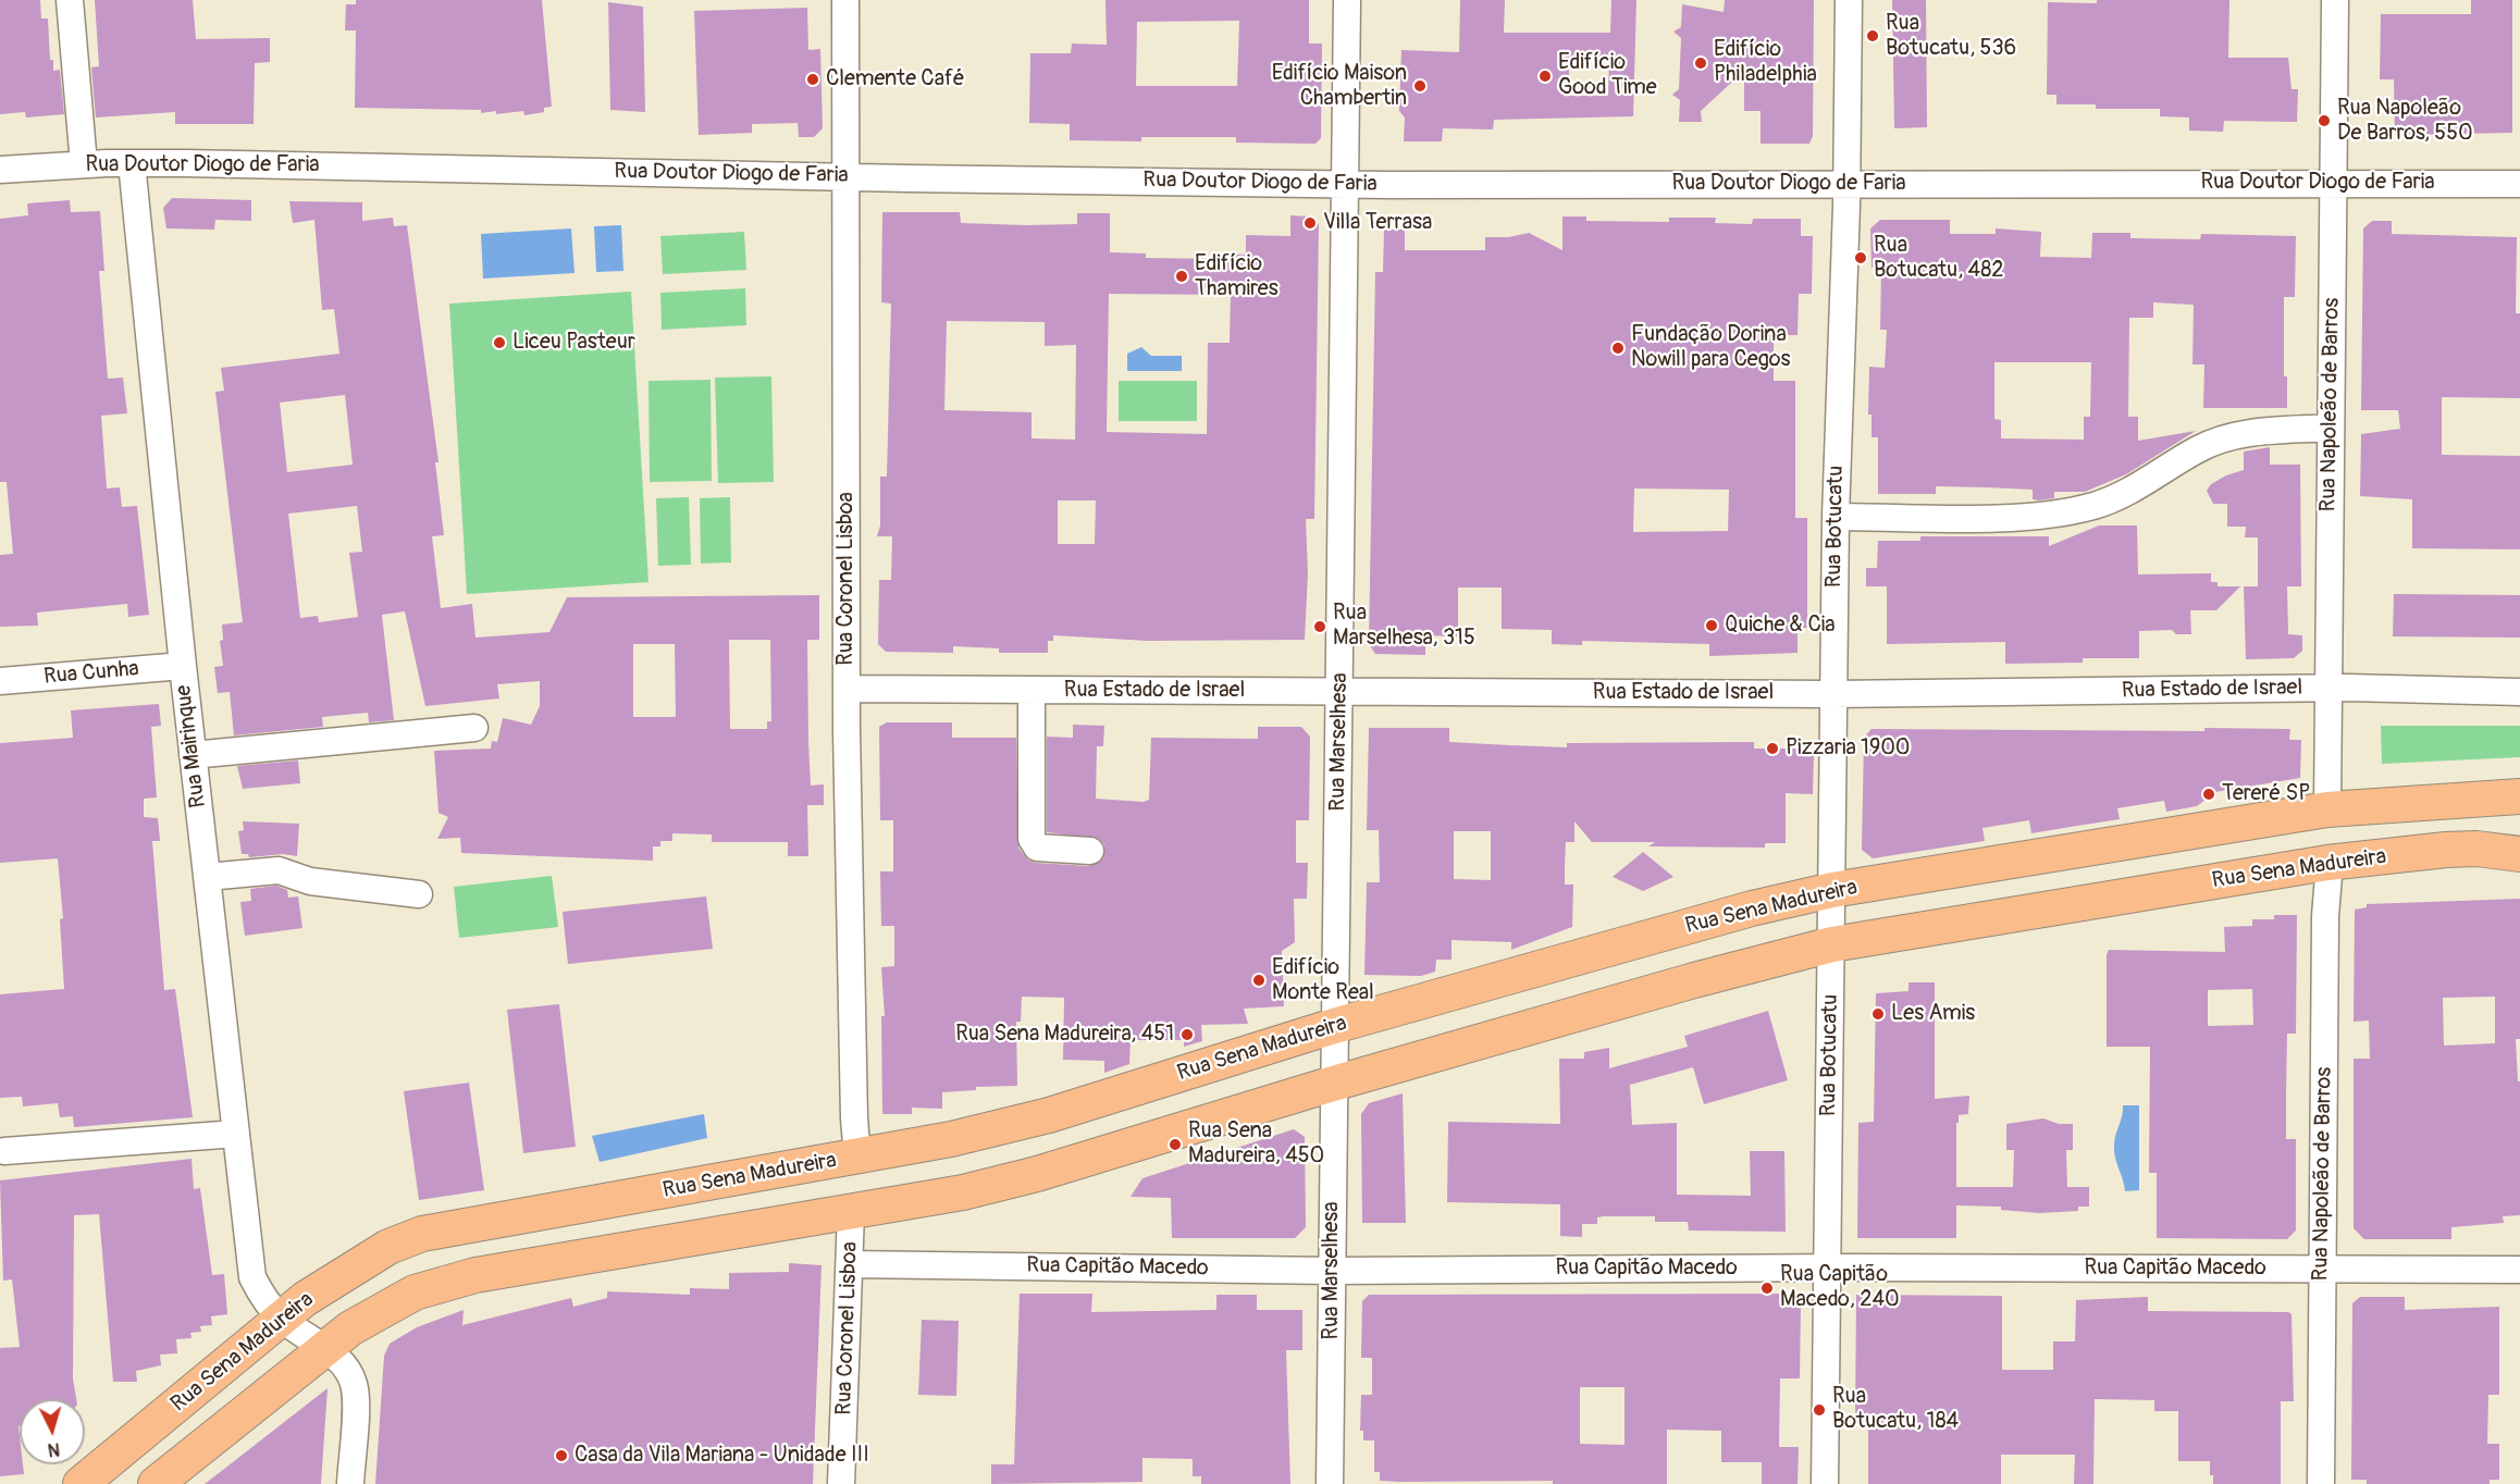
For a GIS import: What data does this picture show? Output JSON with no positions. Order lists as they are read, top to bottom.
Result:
{
  "streets": {
    "main road": ["Rua Sena Madureira"],
    "street": [
      "Rua Doutor Diogo de Faria",
      "Rua Napoleão de Barros",
      "Rua Botucatu",
      "Rua Coronel Lisboa",
      "Rua Cunha",
      "Rua Estado de Israel",
      "Rua Marselhesa",
      "Rua Mairinque",
      "Rua Capitão Macedo"
    ]
  },
  "crossings": [
    ["Rua Doutor Diogo de Faria", "Rua Napoleão de Barros"],
    ["Rua Doutor Diogo de Faria", "Rua Botucatu"],
    ["Rua Doutor Diogo de Faria", "Rua Coronel Lisboa"],
    ["Rua Doutor Diogo de Faria", "Rua Marselhesa"],
    ["Rua Doutor Diogo de Faria", "Rua Mairinque"],
    ["Rua Napoleão de Barros", "Rua Estado de Israel"],
    ["Rua Napoleão de Barros", "Rua Sena Madureira"],
    ["Rua Napoleão de Barros", "Rua Capitão Macedo"],
    ["Rua Botucatu", "Rua Estado de Israel"],
    ["Rua Botucatu", "Rua Sena Madureira"],
    ["Rua Botucatu", "Rua Capitão Macedo"],
    ["Rua Coronel Lisboa", "Rua Estado de Israel"],
    ["Rua Coronel Lisboa", "Rua Sena Madureira"],
    ["Rua Coronel Lisboa", "Rua Capitão Macedo"],
    ["Rua Cunha", "Rua Mairinque"],
    ["Rua Estado de Israel", "Rua Marselhesa"],
    ["Rua Marselhesa", "Rua Sena Madureira"],
    ["Rua Marselhesa", "Rua Capitão Macedo"],
    ["Rua Mairinque", "Rua Sena Madureira"]
  ],
  "places": [
    "Rua Botucatu, 536",
    "Edifício Philadelphia",
    "Edifício Good Time",
    "Clemente Café",
    "Edifício Maison Chambertin",
    "Rua Napoleão De Barros, 550",
    "Villa Terrasa",
    "Rua Botucatu, 482",
    "Edifício Thamires",
    "Liceu Pasteur",
    "Fundação Dorina Nowill para Cegos",
    "Quiche & Cia",
    "Rua Marselhesa, 315",
    "Pizzaria 1900",
    "Tereré SP",
    "Edifício Monte Real",
    "Les Amis",
    "Rua Sena Madureira, 451",
    "Rua Sena Madureira, 450",
    "Rua Capitão Macedo, 240",
    "Rua Botucatu, 184",
    "Casa da Vila Mariana - Unidade III"
  ],
  "north": "bottom"
}
